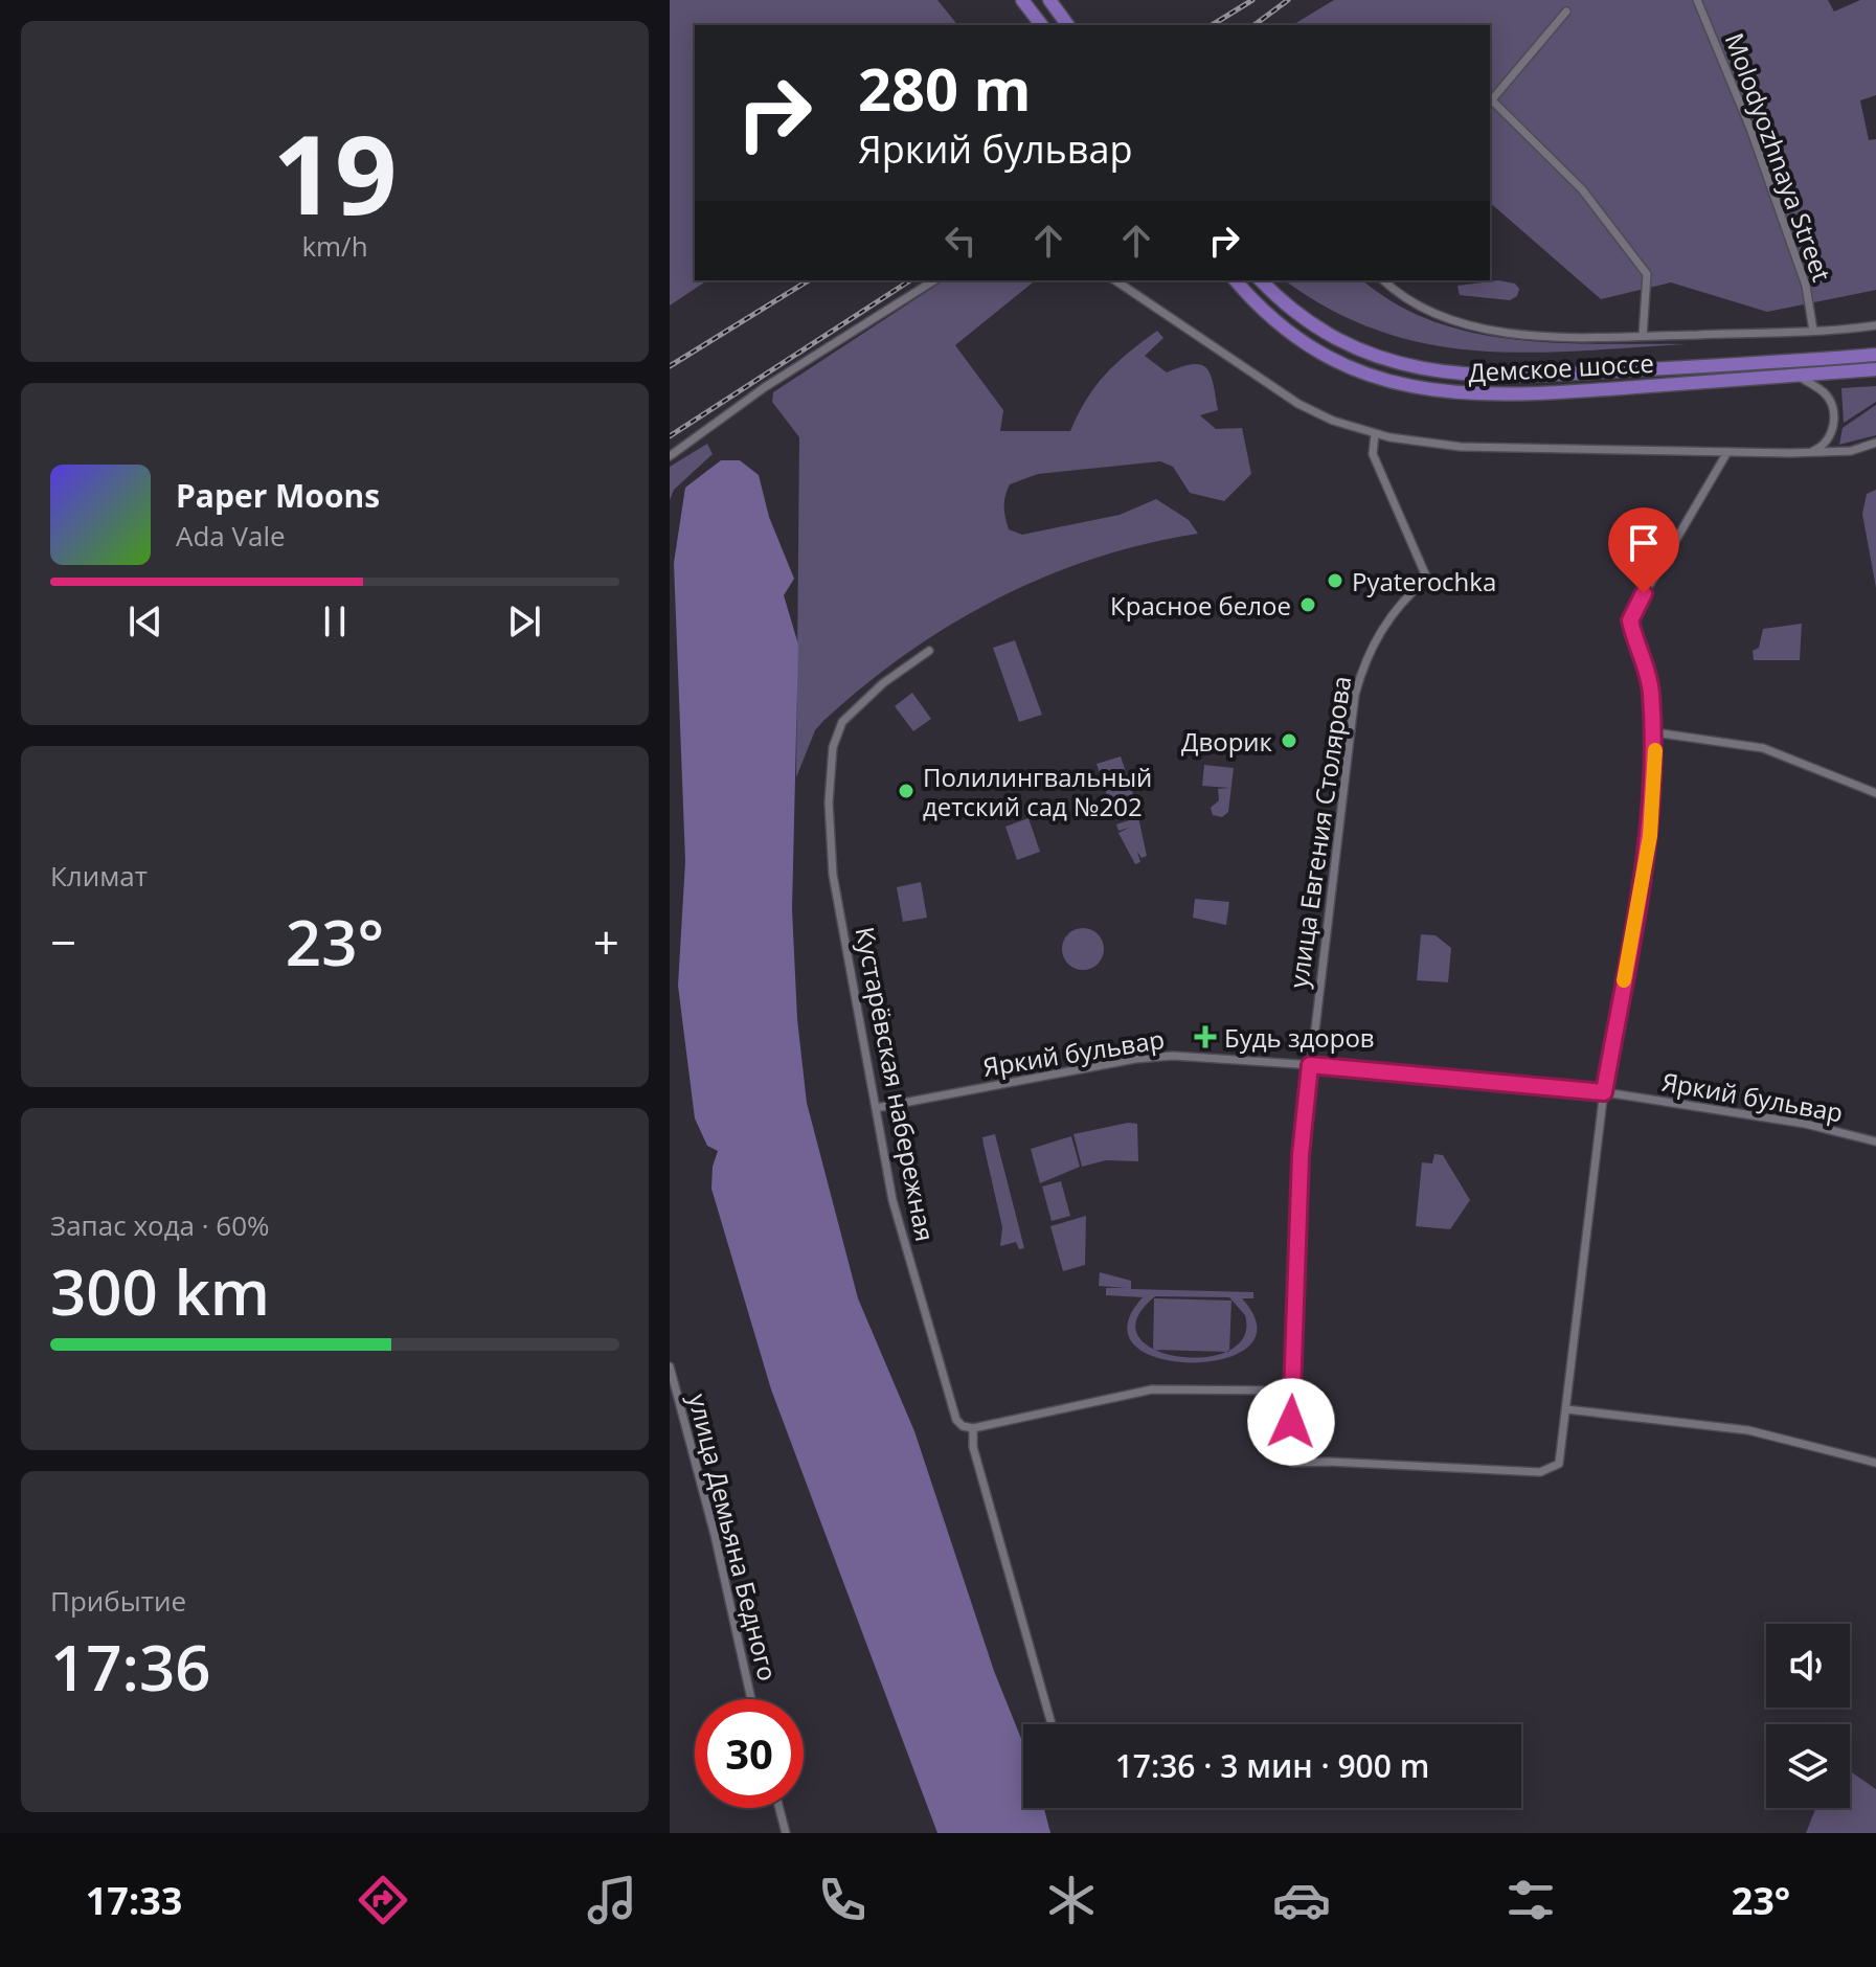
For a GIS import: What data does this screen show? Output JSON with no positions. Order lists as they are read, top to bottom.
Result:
{
  "streets": {
    "main road": ["Демское шоссе"],
    "street": [
      "Molodyozhnaya Street",
      "улица Евгения Столярова",
      "Яркий бульвар",
      "Кустарёвская набережная",
      "улица Демьяна Бедного"
    ]
  },
  "crossings": [
    ["улица Евгения Столярова", "Яркий бульвар"],
    ["Яркий бульвар", "Кустарёвская набережная"]
  ],
  "places": {
    "other": [
      "Pyaterochka",
      "Красное белое",
      "Дворик",
      "Полилингвальный детский сад №202"
    ],
    "health": ["Будь здоров"]
  },
  "page": {
    "tile": [
      ["19", "km/h"],
      "Климат",
      ["Запас хода · 60%", "300 km"],
      ["Прибытие", "17:36"]
    ],
    "turn": ["280 m", "Яркий бульвар"],
    "song": ["Paper Moons", "Ada Vale"],
    "heat": ["−", "23°", "+"],
    "limit": "30",
    "trip": "17:36 · 3 мин · 900 m",
    "tabs": ["17:33", "23°"]
  }
}
